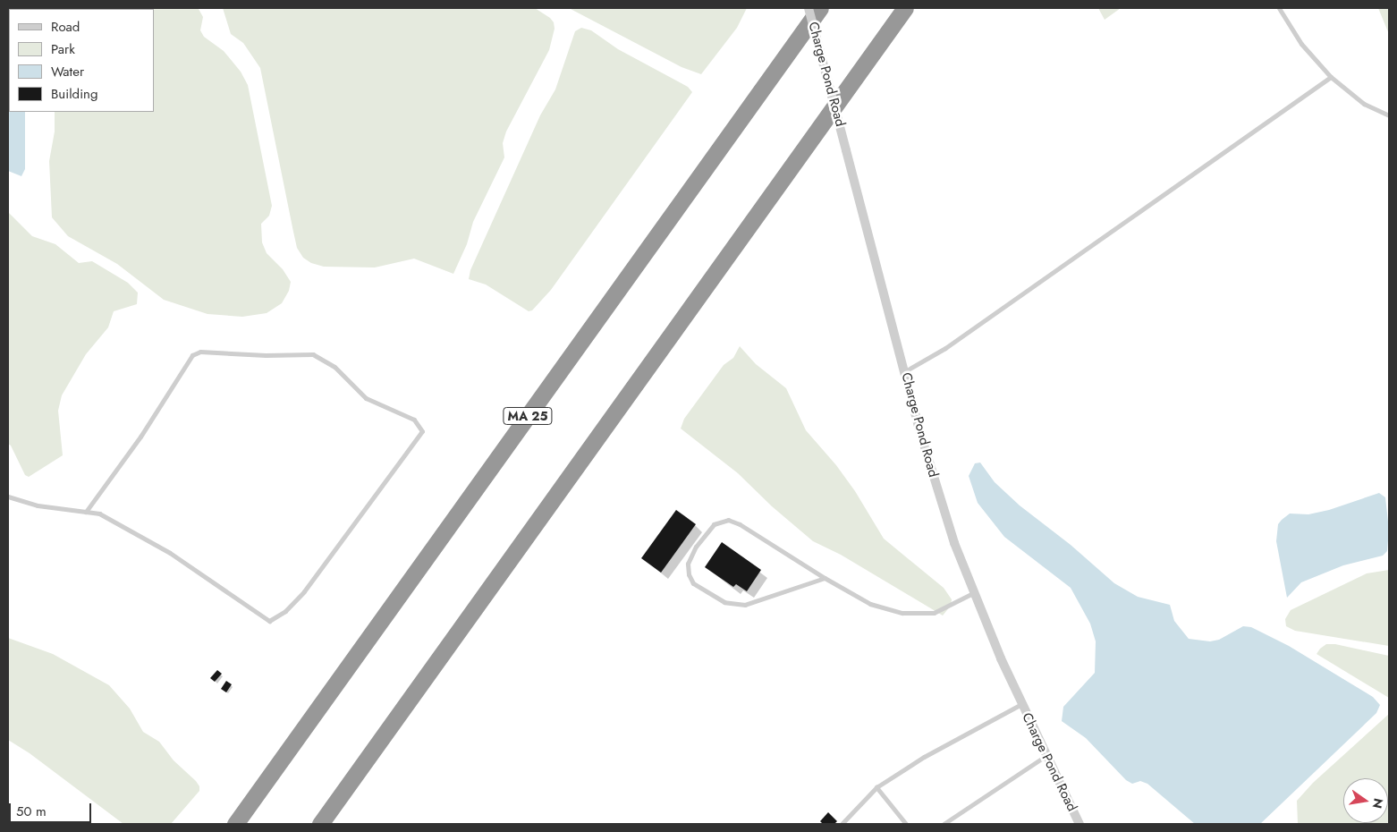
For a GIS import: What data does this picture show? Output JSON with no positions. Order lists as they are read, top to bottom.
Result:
{
  "streets": {
    "highway": ["MA 25"],
    "street": ["Charge Pond Road"]
  },
  "legend": [
    "Road",
    "Park",
    "Water",
    "Building"
  ],
  "scale_bar": "50 m",
  "north": "right"
}
